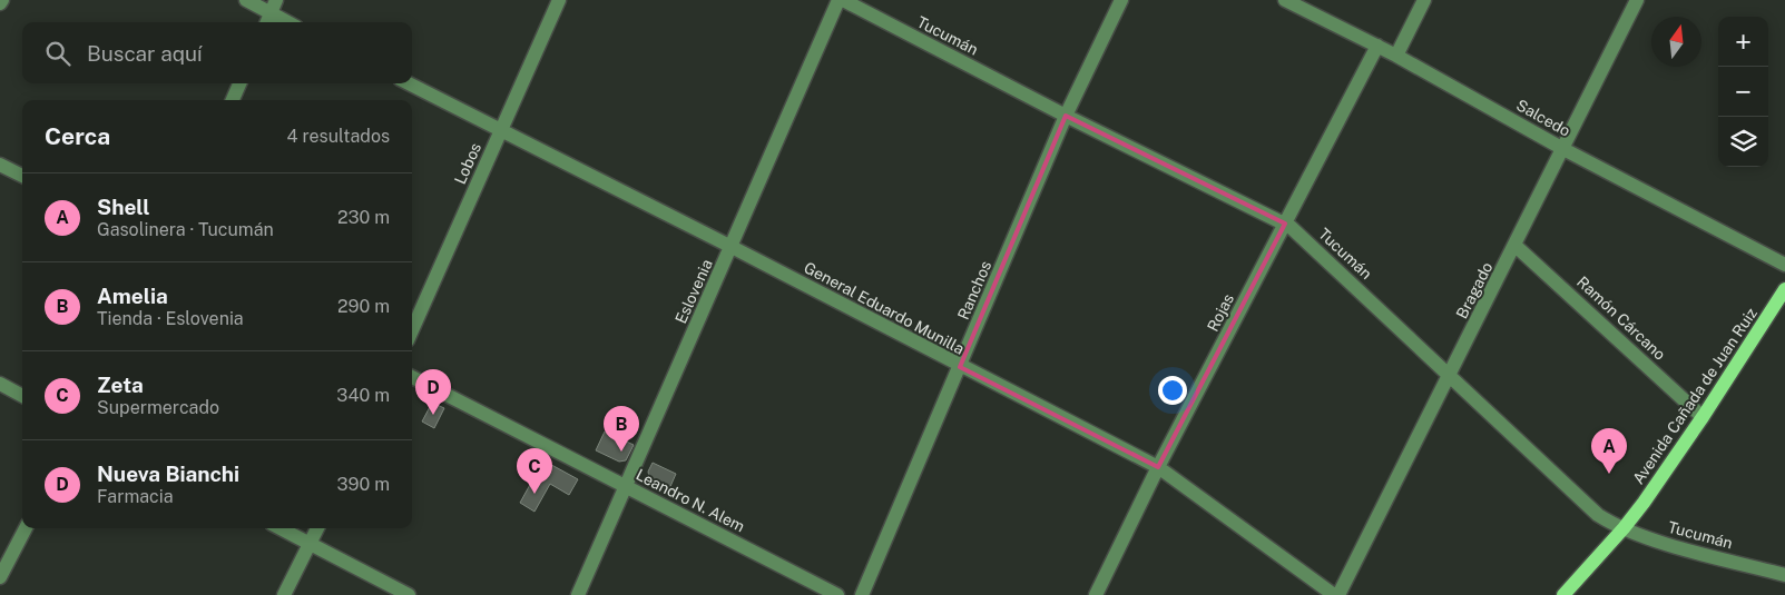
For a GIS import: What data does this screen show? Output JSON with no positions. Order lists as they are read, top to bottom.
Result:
{
  "streets": {
    "main road": ["Avenida Cañada de Juan Ruiz"],
    "street": [
      "Tucumán",
      "Salcedo",
      "Lobos",
      "Ranchos",
      "Bragado",
      "Eslovenia",
      "General Eduardo Munilla",
      "Rojas",
      "Ramón Cárcano",
      "Leandro N. Alem"
    ]
  },
  "crossings": [
    ["Tucumán", "Ranchos"],
    ["Tucumán", "Bragado"],
    ["Tucumán", "Rojas"],
    ["Tucumán", "Avenida Cañada de Juan Ruiz"],
    ["Salcedo", "Bragado"],
    ["Salcedo", "Rojas"],
    ["Lobos", "General Eduardo Munilla"],
    ["Ranchos", "General Eduardo Munilla"],
    ["Bragado", "Ramón Cárcano"],
    ["Eslovenia", "General Eduardo Munilla"],
    ["Eslovenia", "Leandro N. Alem"],
    ["General Eduardo Munilla", "Rojas"],
    ["Ramón Cárcano", "Avenida Cañada de Juan Ruiz"]
  ],
  "north": "top",
  "page": {
    "map_buttons": ["+", "−"],
    "search": "Buscar aquí",
    "heading": ["Cerca", "4 resultados"],
    "list": [
      {
        "mark": "A",
        "name": "Shell",
        "note": "Gasolinera · Tucumán",
        "value": "230 m"
      },
      {
        "mark": "B",
        "name": "Amelia",
        "note": "Tienda · Eslovenia",
        "value": "290 m"
      },
      {
        "mark": "C",
        "name": "Zeta",
        "note": "Supermercado",
        "value": "340 m"
      },
      {
        "mark": "D",
        "name": "Nueva Bianchi",
        "note": "Farmacia",
        "value": "390 m"
      }
    ],
    "pins": [
      "D",
      "B",
      "A",
      "C"
    ]
  }
}
